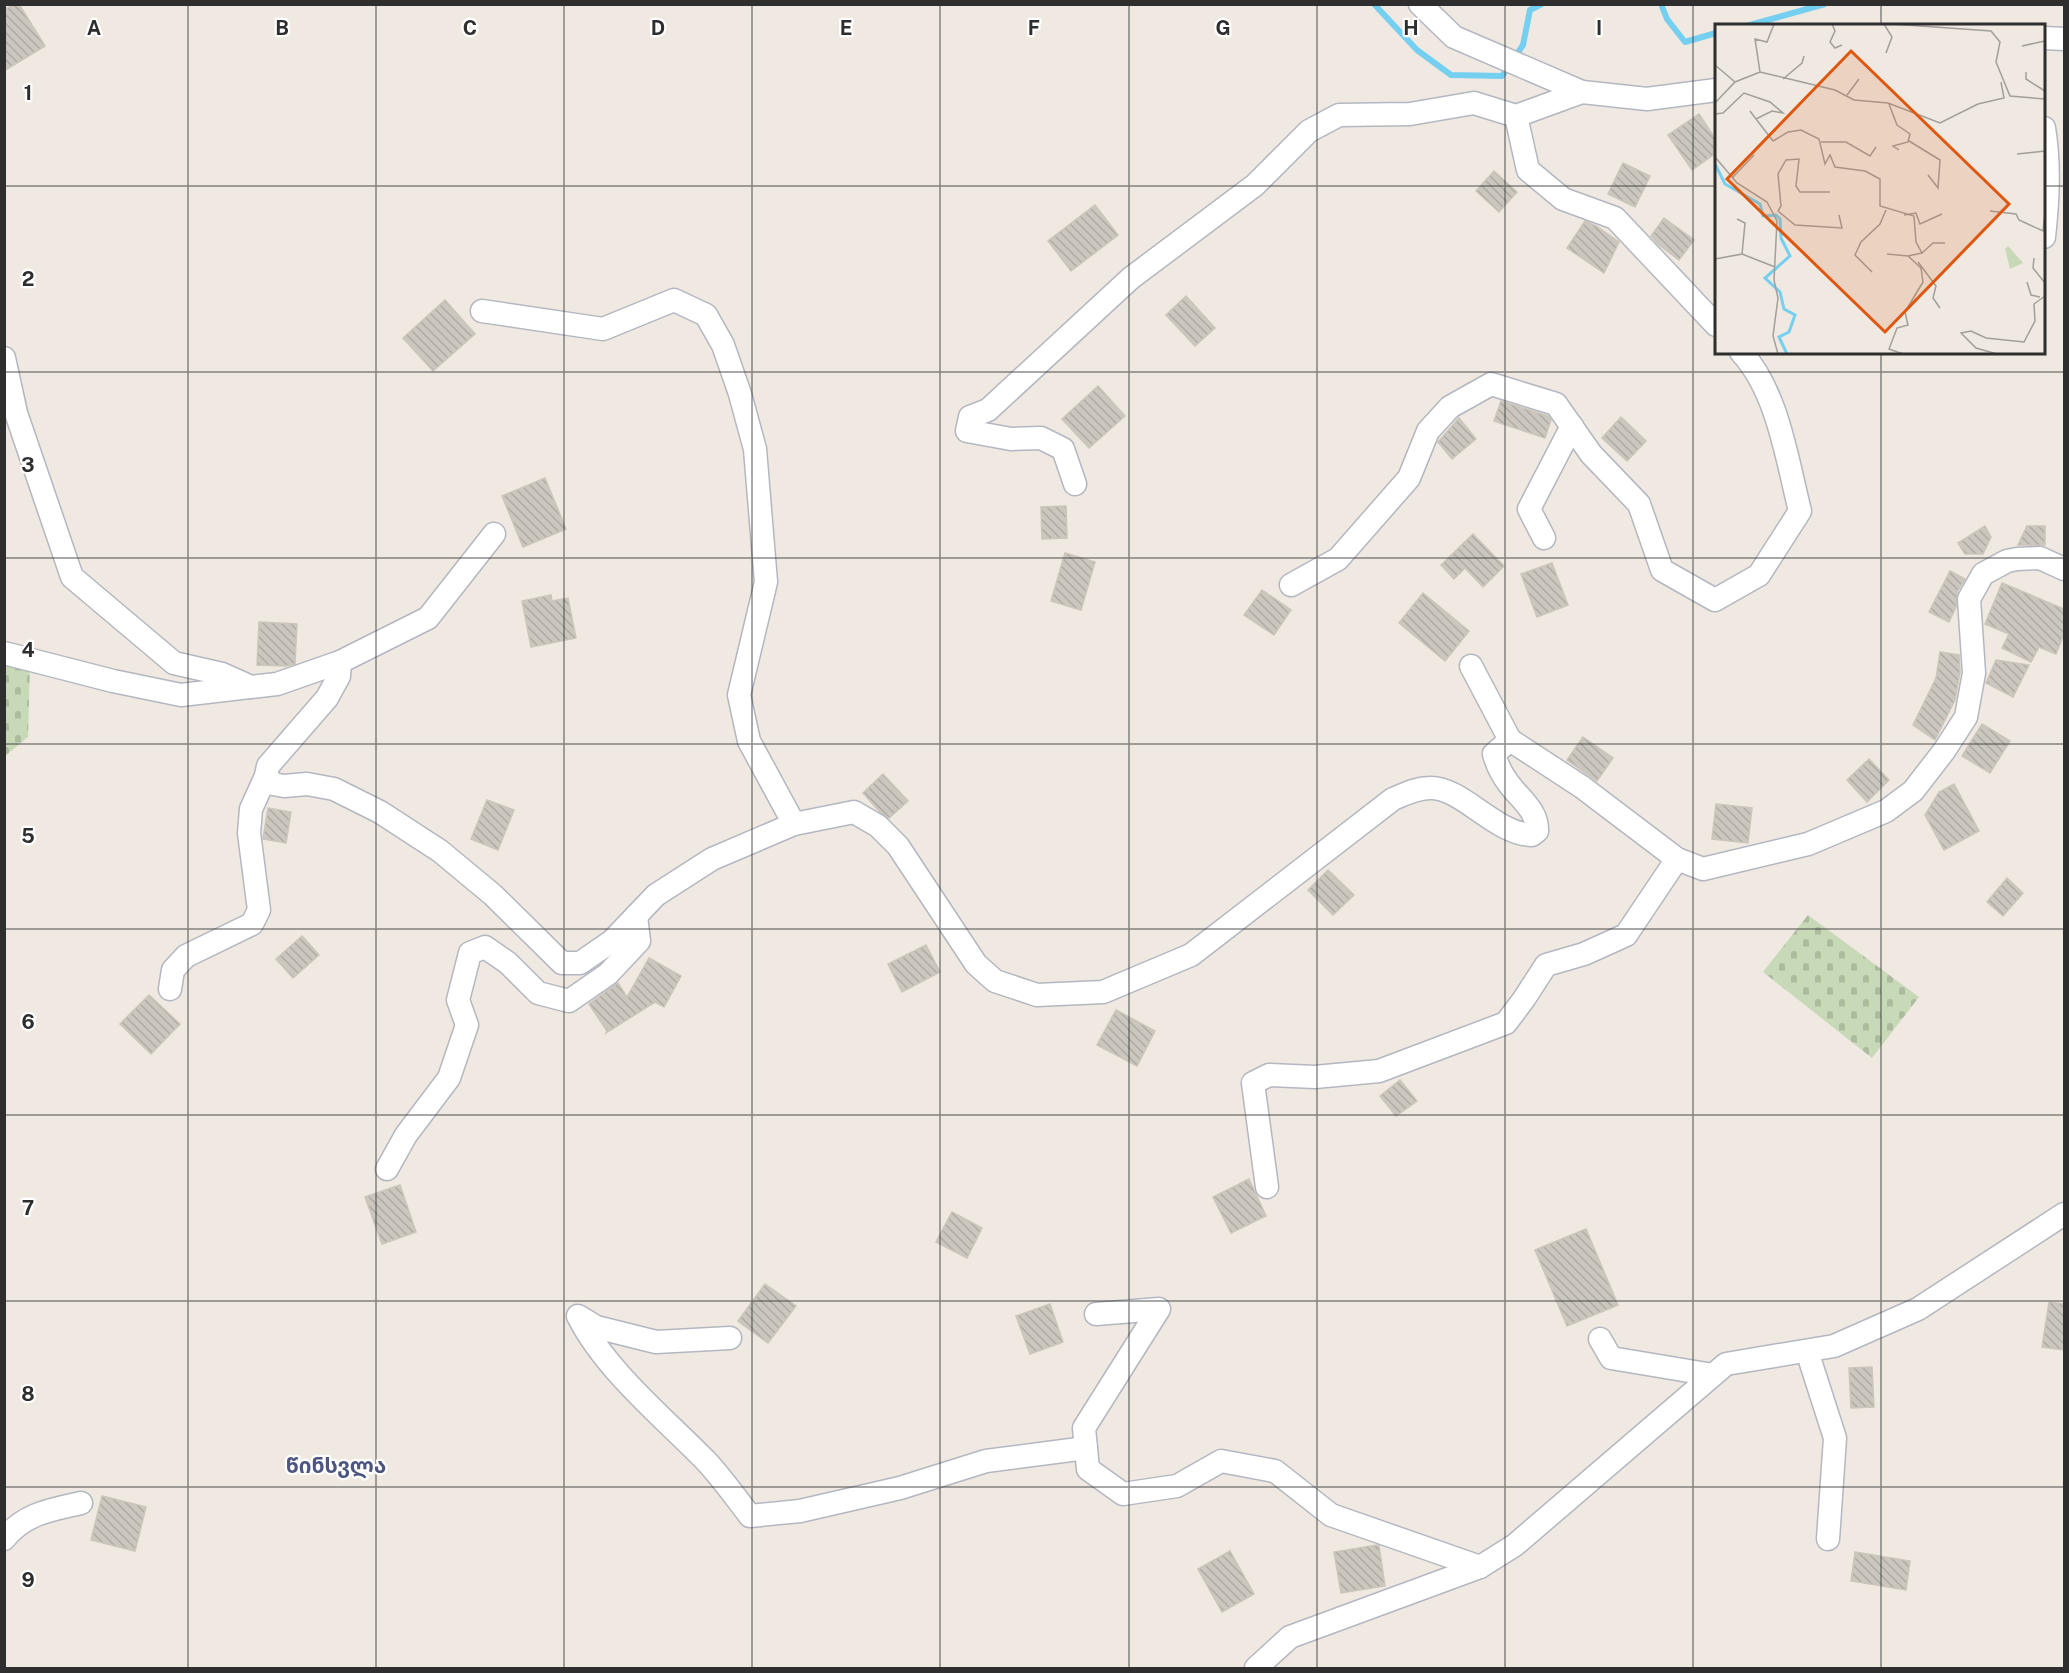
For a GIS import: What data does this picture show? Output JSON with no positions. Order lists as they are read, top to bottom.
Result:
{
  "districts": ["წინსვლა"],
  "grid": {
    "columns": [
      "A",
      "B",
      "C",
      "D",
      "E",
      "F",
      "G",
      "H",
      "I"
    ],
    "rows": [
      "1",
      "2",
      "3",
      "4",
      "5",
      "6",
      "7",
      "8",
      "9"
    ]
  }
}
